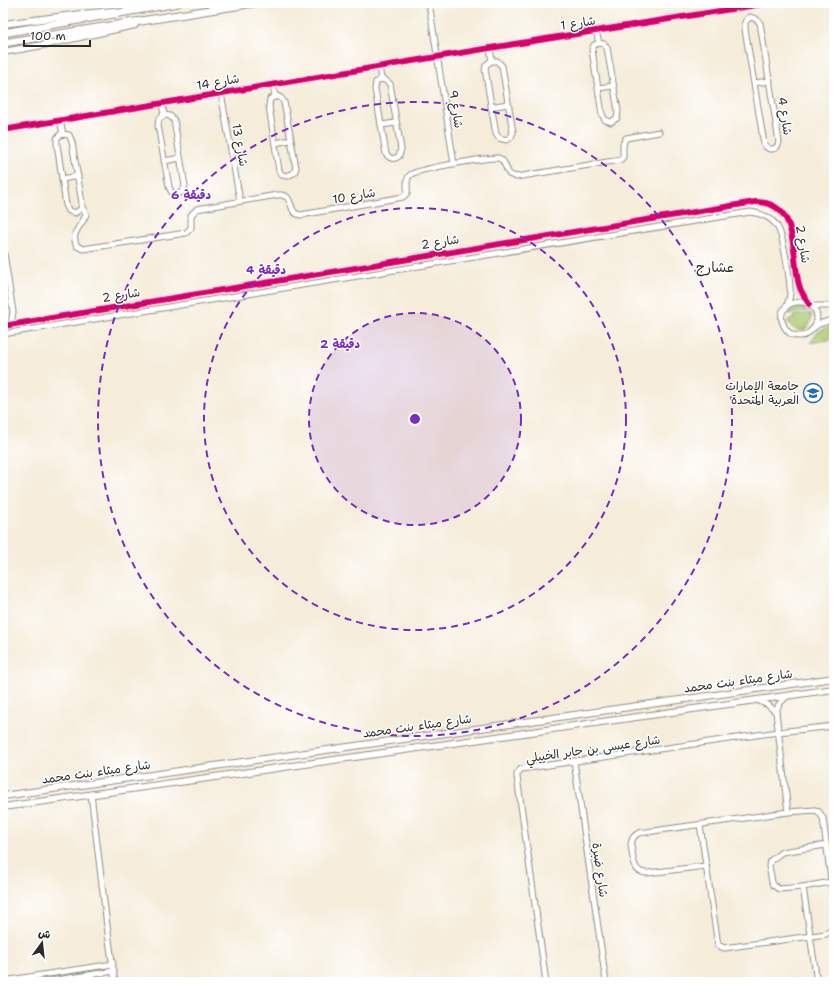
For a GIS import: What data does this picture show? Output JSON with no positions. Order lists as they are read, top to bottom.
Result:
{
  "streets": {
    "main road": ["شارع ميثاء بنت محمد"],
    "street": [
      "شارع 1",
      "شارع 14",
      "شارع 9",
      "شارع 4",
      "شارع 13",
      "شارع 10",
      "شارع 2",
      "شارع عيسى بن جابر الخييلي",
      "شارع صَبرة"
    ]
  },
  "crossings": [
    ["شارع 1", "شارع 14"],
    ["شارع 1", "شارع 9"],
    ["شارع 1", "شارع 4"],
    ["شارع 14", "شارع 9"],
    ["شارع 14", "شارع 13"],
    ["شارع 9", "شارع 10"],
    ["شارع 13", "شارع 10"],
    ["شارع عيسى بن جابر الخييلي", "شارع صَبرة"]
  ],
  "districts": ["عشارج"],
  "places": {
    "school or university": ["جامعة الإمارات العربية المتحدة"]
  },
  "scale_bar": "100 m",
  "north": "top",
  "rings": ["6 دقيقة", "4 دقيقة", "2 دقيقة"]
}
